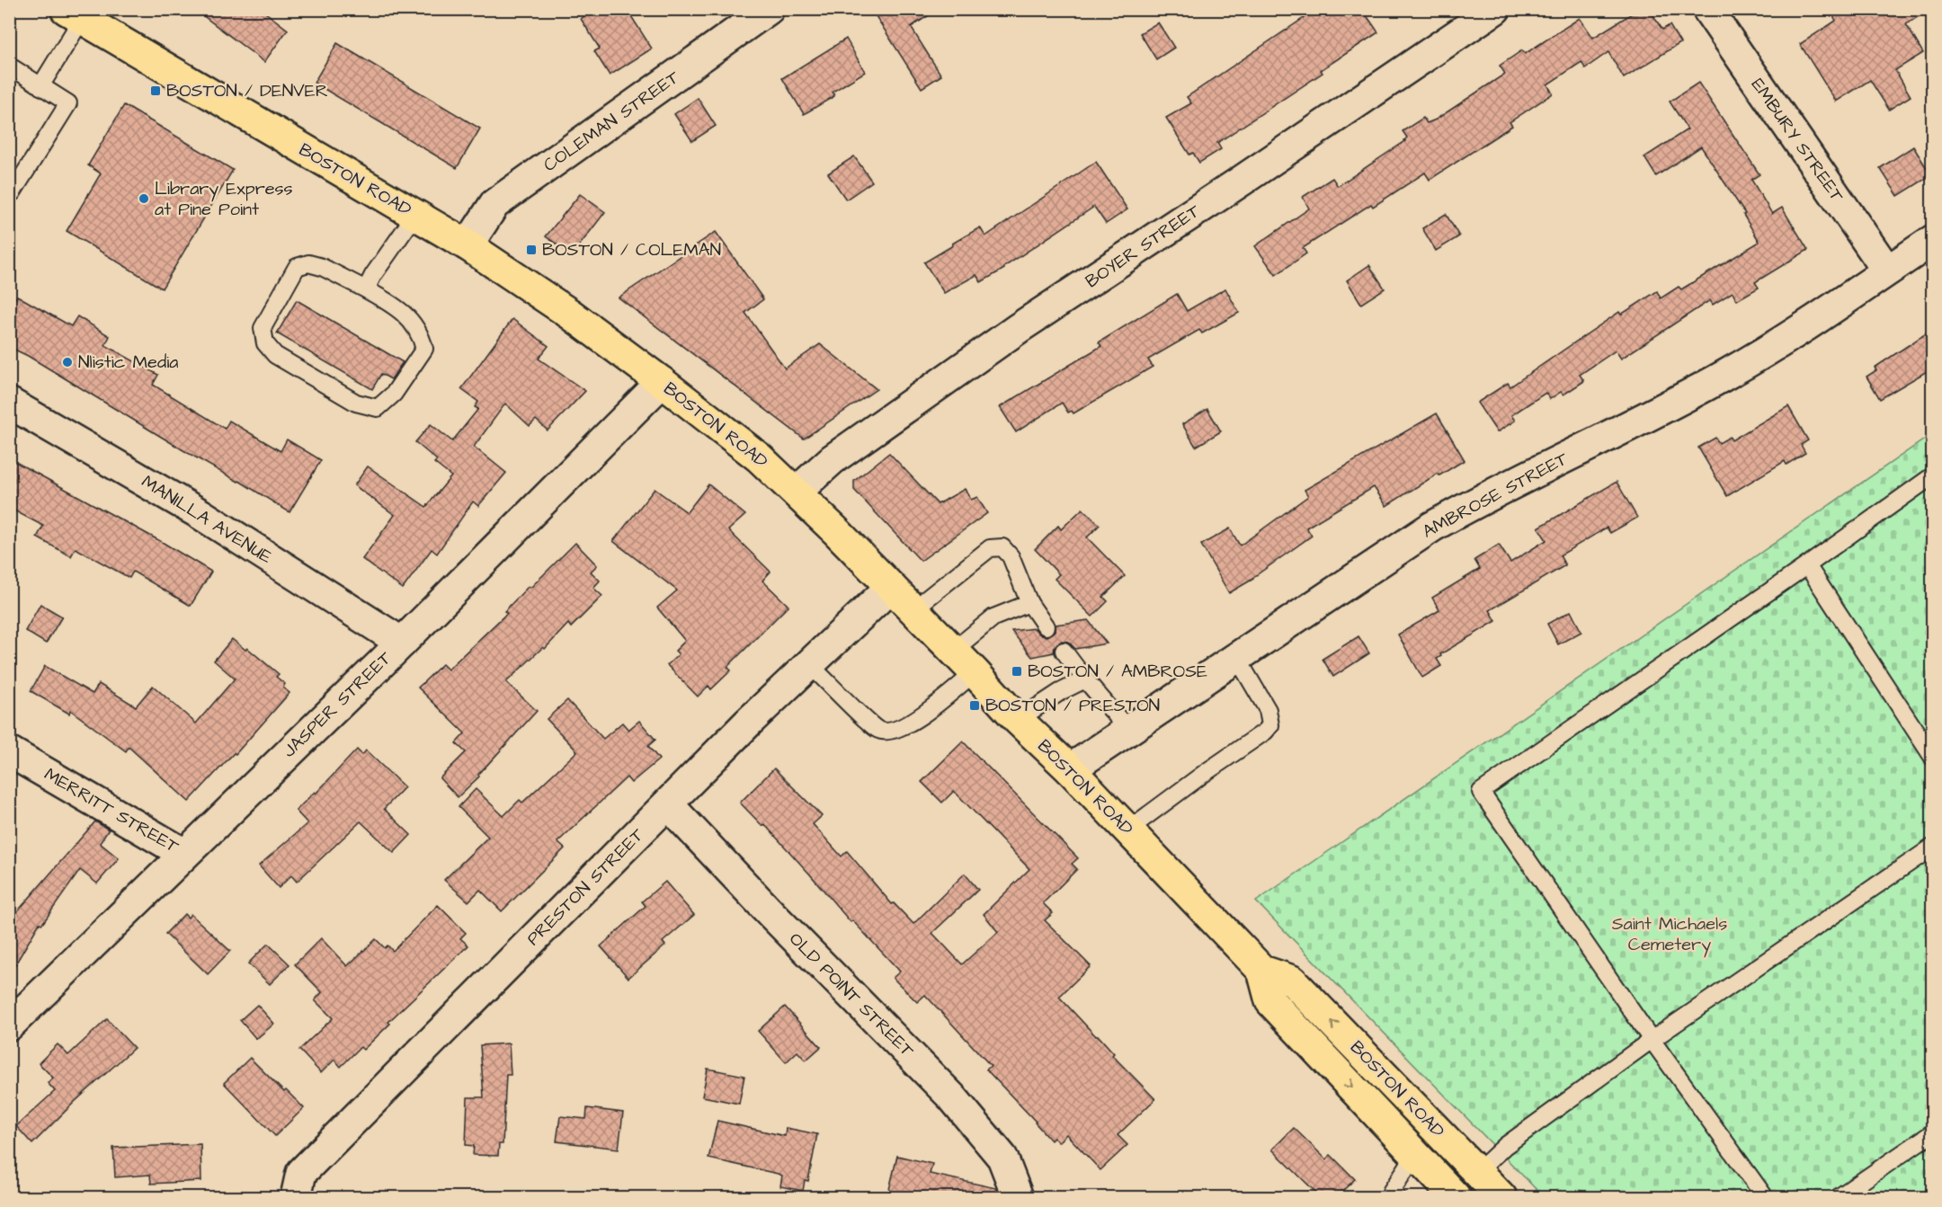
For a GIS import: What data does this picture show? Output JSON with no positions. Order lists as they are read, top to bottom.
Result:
{
  "streets": {
    "main road": ["BOSTON ROAD"],
    "street": [
      "COLEMAN STREET",
      "EMBURY STREET",
      "BOYER STREET",
      "AMBROSE STREET",
      "MANILLA AVENUE",
      "JASPER STREET",
      "MERRITT STREET",
      "PRESTON STREET",
      "OLD POINT STREET"
    ]
  },
  "crossings": [
    ["COLEMAN STREET", "BOSTON ROAD"],
    ["EMBURY STREET", "AMBROSE STREET"],
    ["BOSTON ROAD", "BOYER STREET"],
    ["BOSTON ROAD", "AMBROSE STREET"],
    ["BOSTON ROAD", "JASPER STREET"],
    ["BOSTON ROAD", "PRESTON STREET"],
    ["MANILLA AVENUE", "JASPER STREET"],
    ["JASPER STREET", "MERRITT STREET"],
    ["PRESTON STREET", "OLD POINT STREET"]
  ],
  "parks": ["Saint Michaels Cemetery"],
  "places": {
    "transit": [
      "BOSTON / DENVER",
      "BOSTON / COLEMAN",
      "BOSTON / AMBROSE",
      "BOSTON / PRESTON"
    ],
    "other": ["Library Express at Pine Point", "Nlistic Media"]
  }
}
